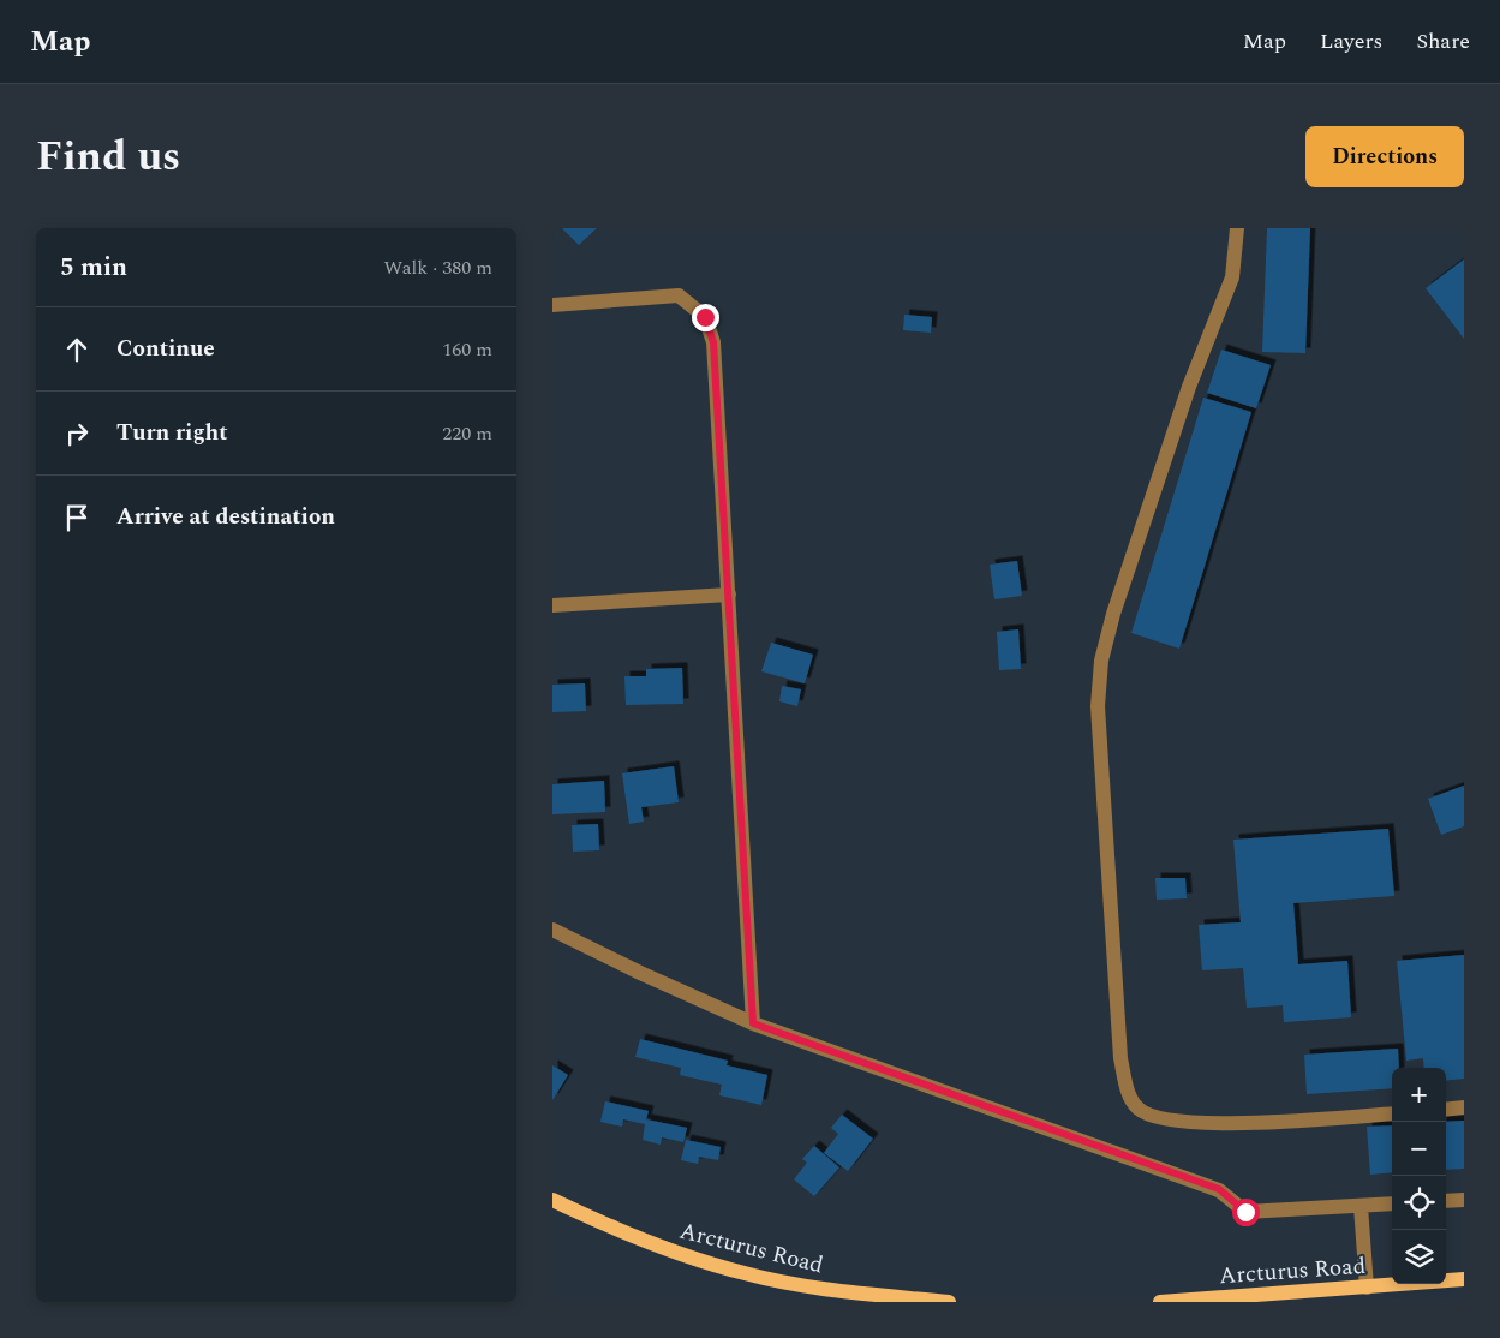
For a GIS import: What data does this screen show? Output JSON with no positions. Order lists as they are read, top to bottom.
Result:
{
  "streets": {
    "main road": ["Arcturus Road"]
  },
  "page": {
    "header": "Map",
    "nav": ["Map", "Layers", "Share"],
    "title": "Find us",
    "buttons": "Directions",
    "heading": ["5 min", "Walk · 380 m"],
    "list": [
      ["Continue", "160 m"],
      ["Turn right", "220 m"],
      "Arrive at destination"
    ],
    "map_buttons": ["+", "−"]
  }
}
